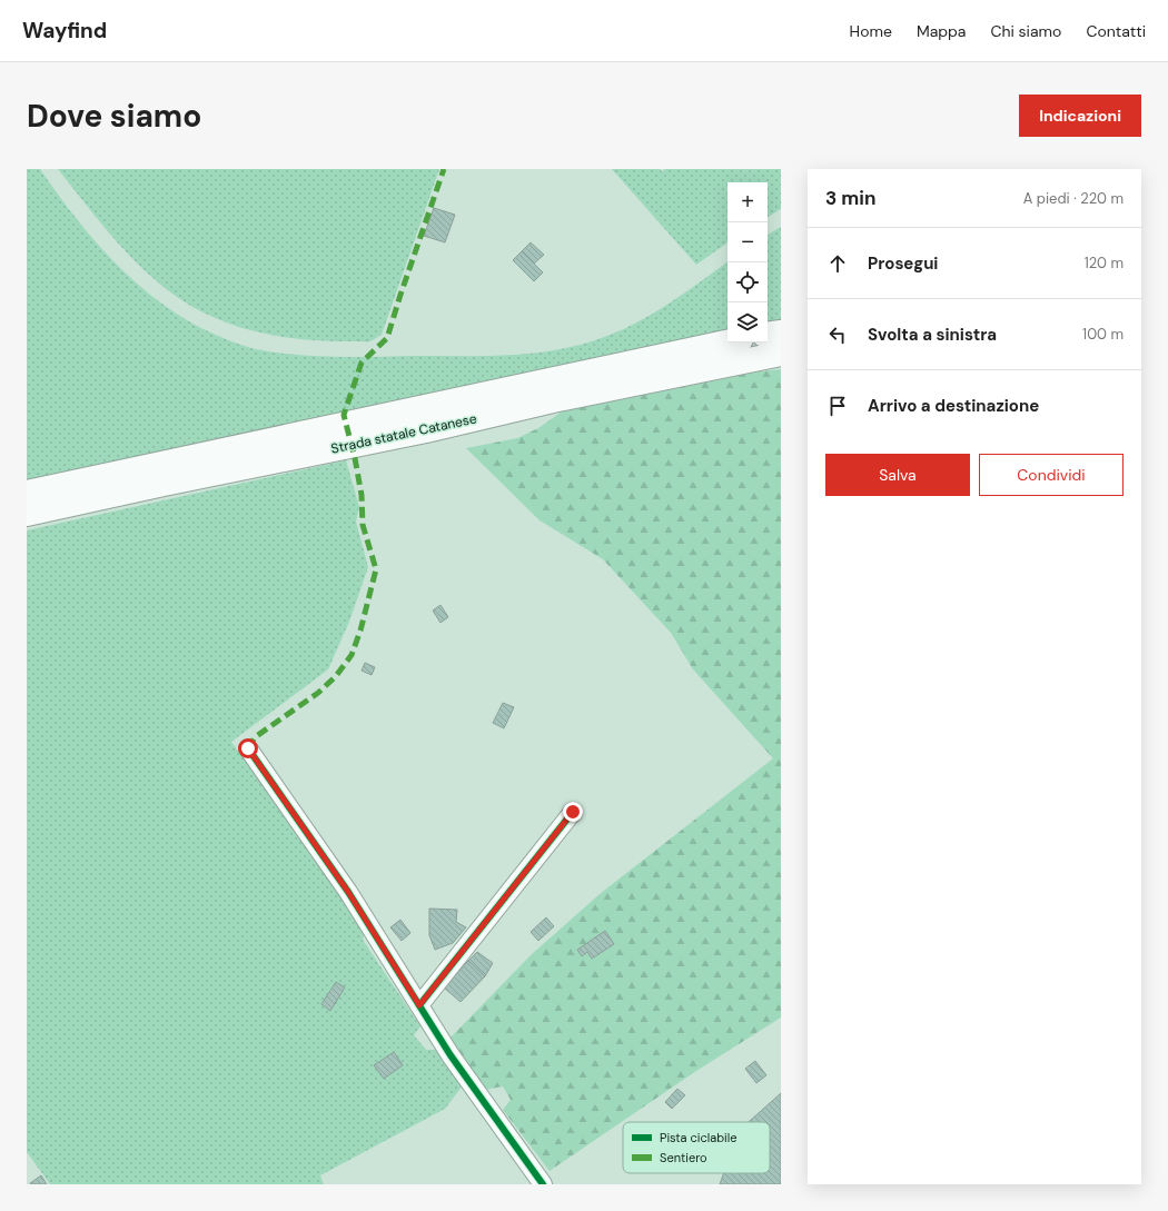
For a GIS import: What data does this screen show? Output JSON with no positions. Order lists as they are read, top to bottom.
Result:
{
  "streets": {
    "main road": ["Strada statale Catanese"]
  },
  "legend": ["Pista ciclabile", "Sentiero"],
  "page": {
    "header": "Wayfind",
    "nav": [
      "Home",
      "Mappa",
      "Chi siamo",
      "Contatti"
    ],
    "buttons": [
      "Indicazioni",
      ["Salva", "Condividi"]
    ],
    "title": "Dove siamo",
    "heading": ["3 min", "A piedi · 220 m"],
    "map_buttons": ["+", "−"],
    "list": [
      ["Prosegui", "120 m"],
      ["Svolta a sinistra", "100 m"],
      "Arrivo a destinazione"
    ]
  }
}
